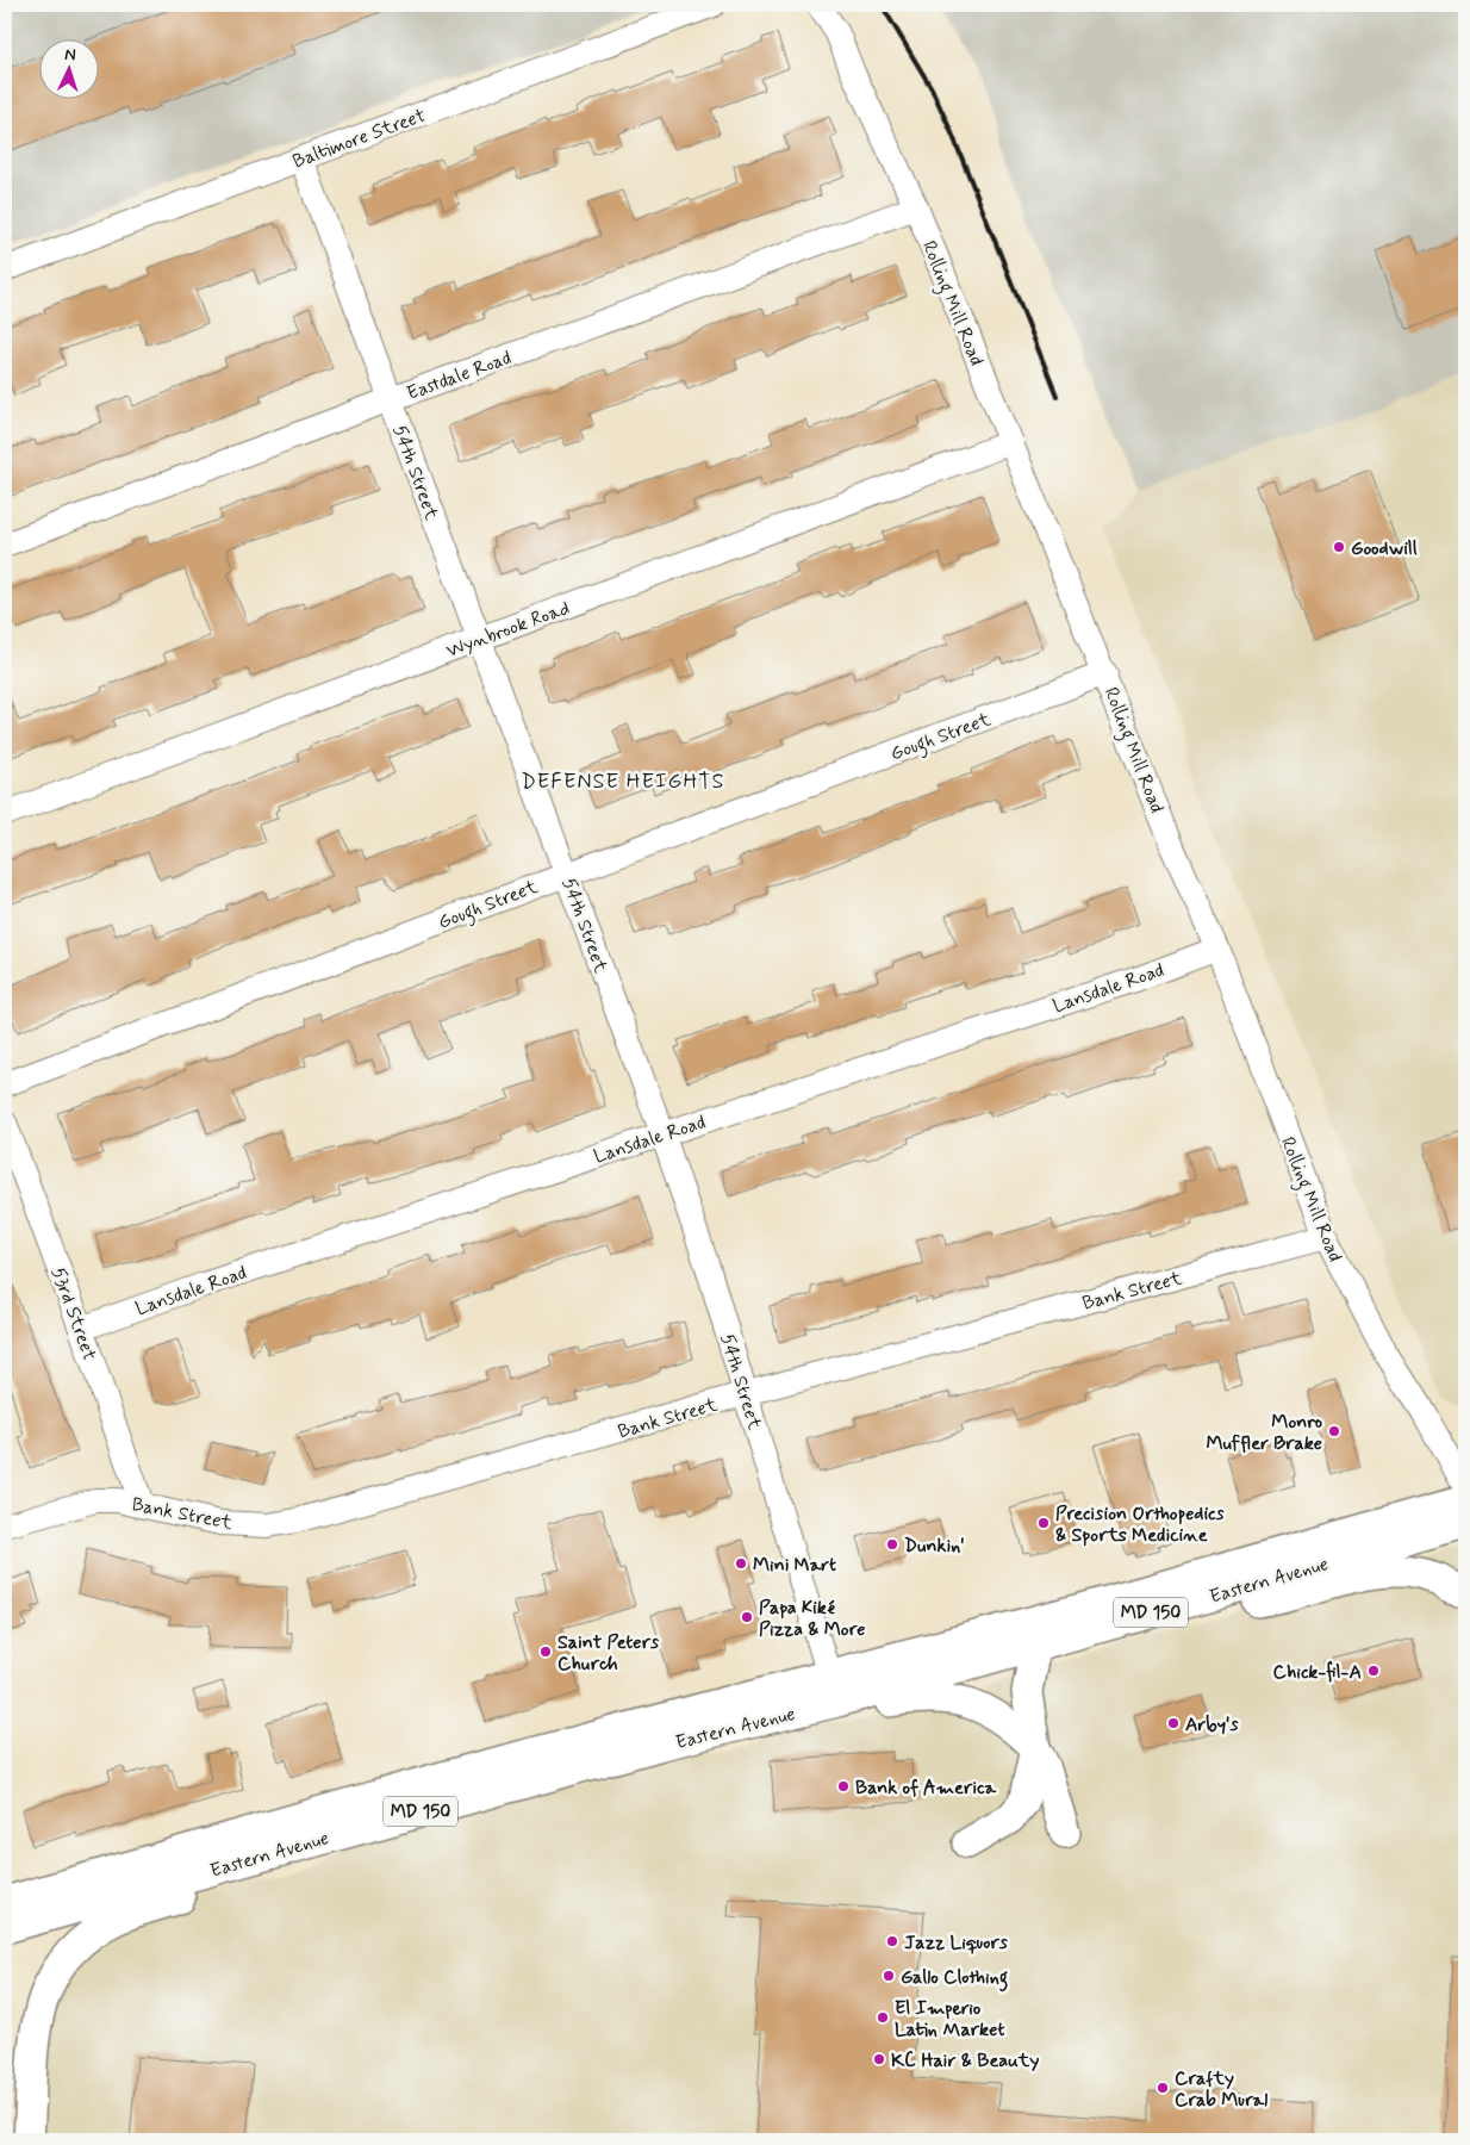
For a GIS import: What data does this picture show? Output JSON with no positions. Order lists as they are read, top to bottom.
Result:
{
  "streets": {
    "main road": ["Eastern Avenue", "MD 150"],
    "street": [
      "Baltimore Street",
      "Rolling Mill Road",
      "Eastdale Road",
      "54th Street",
      "Wynbrook Road",
      "Gough Street",
      "Lansdale Road",
      "Bank Street",
      "53rd Street"
    ]
  },
  "crossings": [
    ["Baltimore Street", "54th Street"],
    ["Rolling Mill Road", "Eastdale Road"],
    ["Rolling Mill Road", "Wynbrook Road"],
    ["Rolling Mill Road", "Gough Street"],
    ["Rolling Mill Road", "Lansdale Road"],
    ["Rolling Mill Road", "Bank Street"],
    ["Eastdale Road", "54th Street"],
    ["54th Street", "Wynbrook Road"],
    ["54th Street", "Gough Street"],
    ["54th Street", "Lansdale Road"],
    ["54th Street", "Bank Street"],
    ["54th Street", "Eastern Avenue"],
    ["Lansdale Road", "53rd Street"],
    ["Bank Street", "53rd Street"]
  ],
  "districts": ["DEFENSE HEIGHTS"],
  "places": [
    "Goodwill",
    "Monro Muffler Brake",
    "Precision Orthopedics & Sports Medicine",
    "Dunkin'",
    "Mini Mart",
    "Papa Kiké Pizza & More",
    "Saint Peters Church",
    "Chick-fil-A",
    "Arby's",
    "Bank of America",
    "Jazz Liquors",
    "Gallo Clothing",
    "El Imperio Latin Market",
    "KC Hair & Beauty",
    "Crafty Crab Mural"
  ],
  "north": "top"
}
